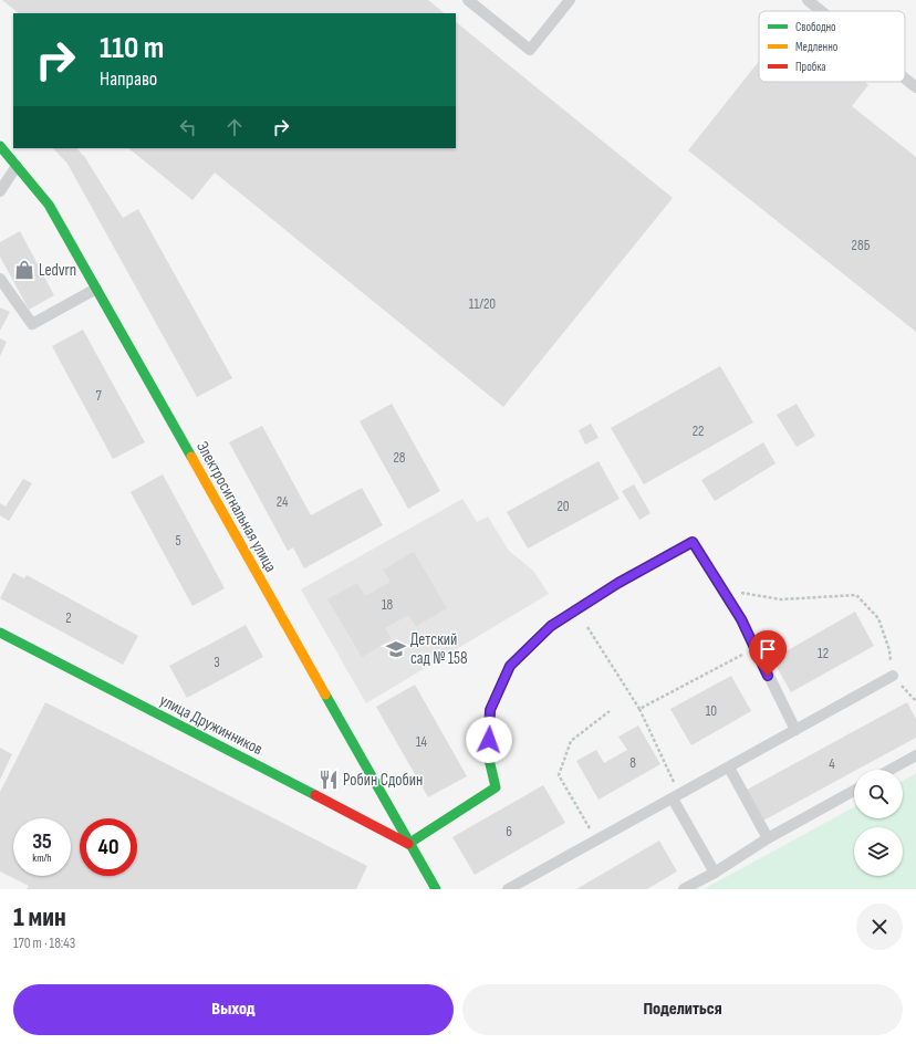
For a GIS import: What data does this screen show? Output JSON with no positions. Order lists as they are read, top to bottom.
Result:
{
  "streets": {
    "street": ["Электросигнальная улица", "улица Дружинников"]
  },
  "crossings": [
    ["Электросигнальная улица", "улица Дружинников"]
  ],
  "places": {
    "shop": ["Ledvrn"],
    "school or university": ["Детский сад № 158"],
    "restaurant": ["Робин Сдобин"]
  },
  "house_numbers": [
    "28Б",
    "11/20",
    "7",
    "22",
    "28",
    "24",
    "20",
    "5",
    "18",
    "2",
    "12",
    "3",
    "10",
    "14",
    "8",
    "4",
    "6"
  ],
  "legend": ["Свободно", "Медленно", "Пробка"],
  "page": {
    "turn": ["110 m", "Направо"],
    "speed": "35 km/h",
    "limit": "40",
    "heading": ["1 мин", "170 m · 18:43"],
    "buttons": ["Выход", "Поделиться"]
  }
}
